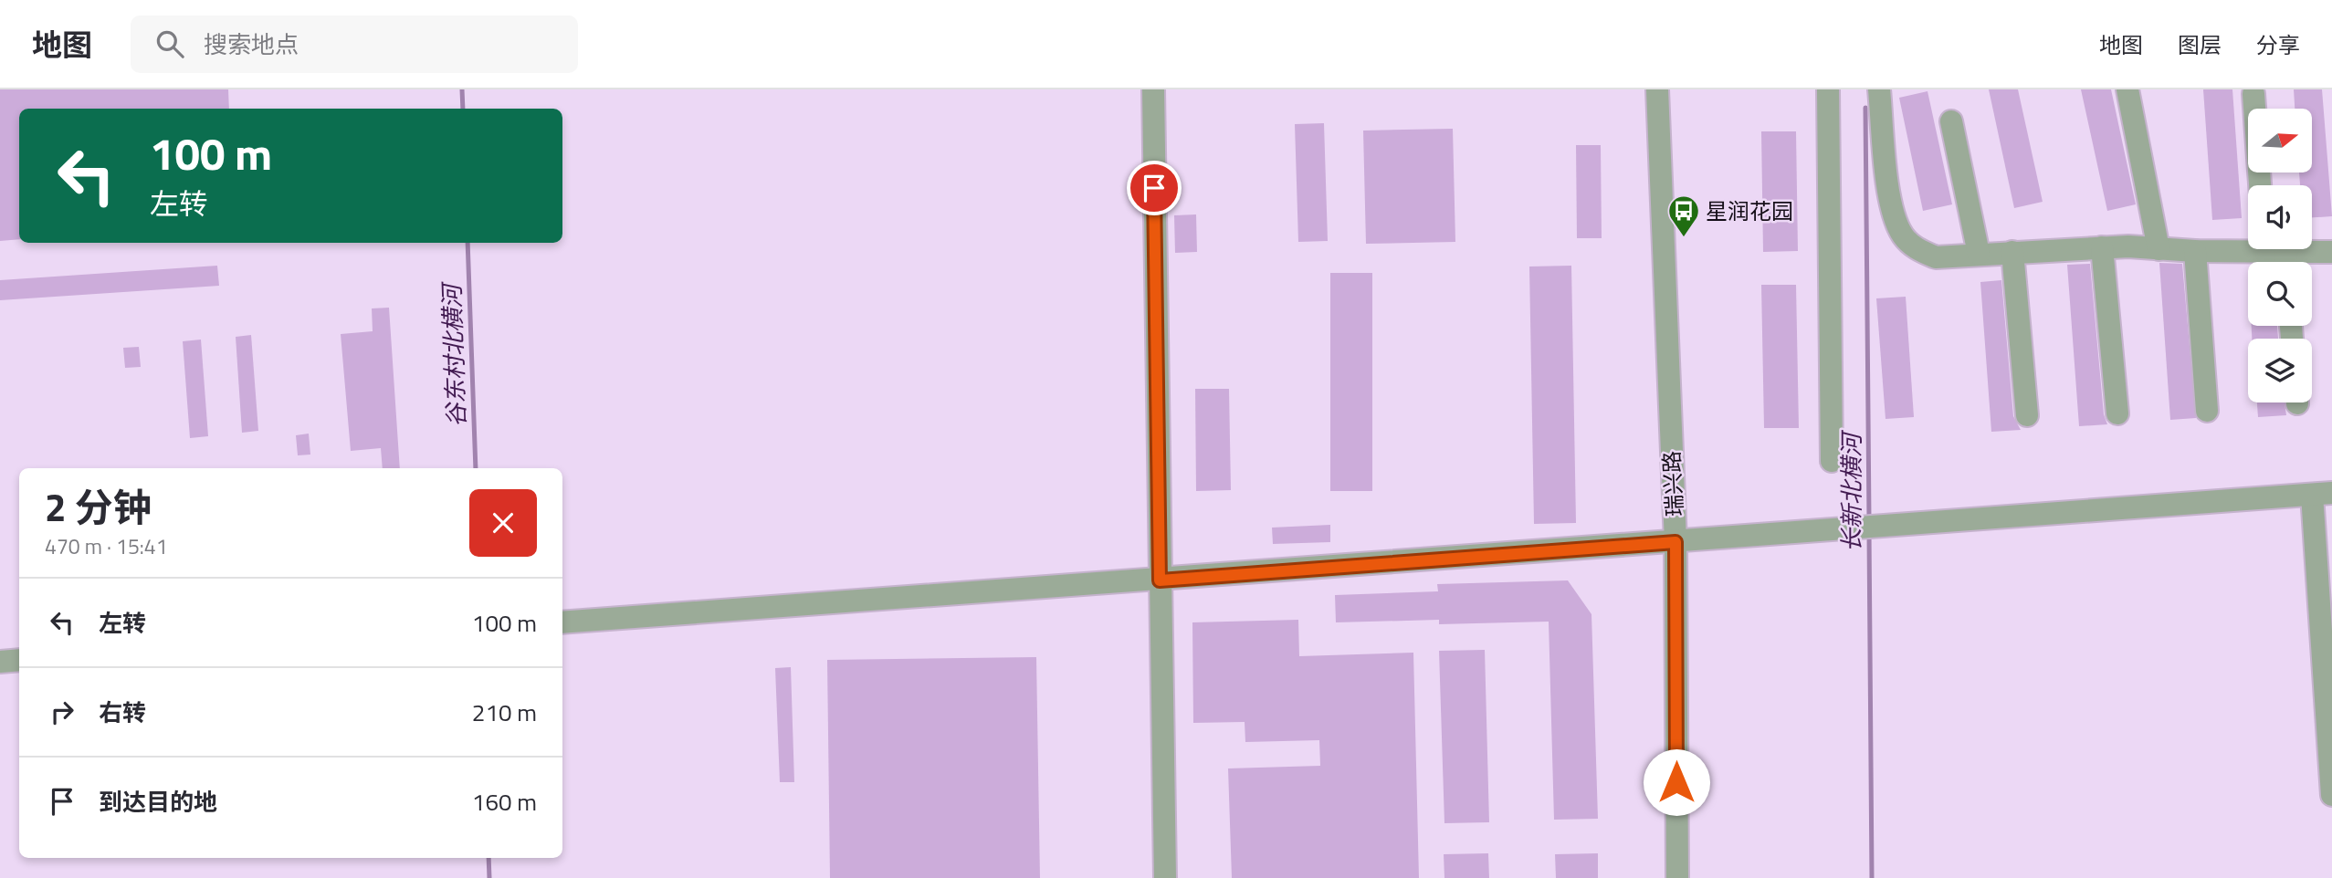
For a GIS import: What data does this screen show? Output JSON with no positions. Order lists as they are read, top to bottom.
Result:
{
  "streets": {
    "street": ["瑞兴路"]
  },
  "water": ["谷东村北横河", "长新北横河"],
  "places": {
    "bus stop": ["星润花园"]
  },
  "north": "right",
  "page": {
    "header": "地图",
    "search": "搜索地点",
    "nav": ["地图", "图层", "分享"],
    "turn": ["100 m", "左转"],
    "heading": ["2 分钟", "470 m · 15:41"],
    "list": [
      {
        "name": "左转",
        "value": "100 m"
      },
      {
        "name": "右转",
        "value": "210 m"
      },
      {
        "name": "到达目的地",
        "value": "160 m"
      }
    ]
  }
}
